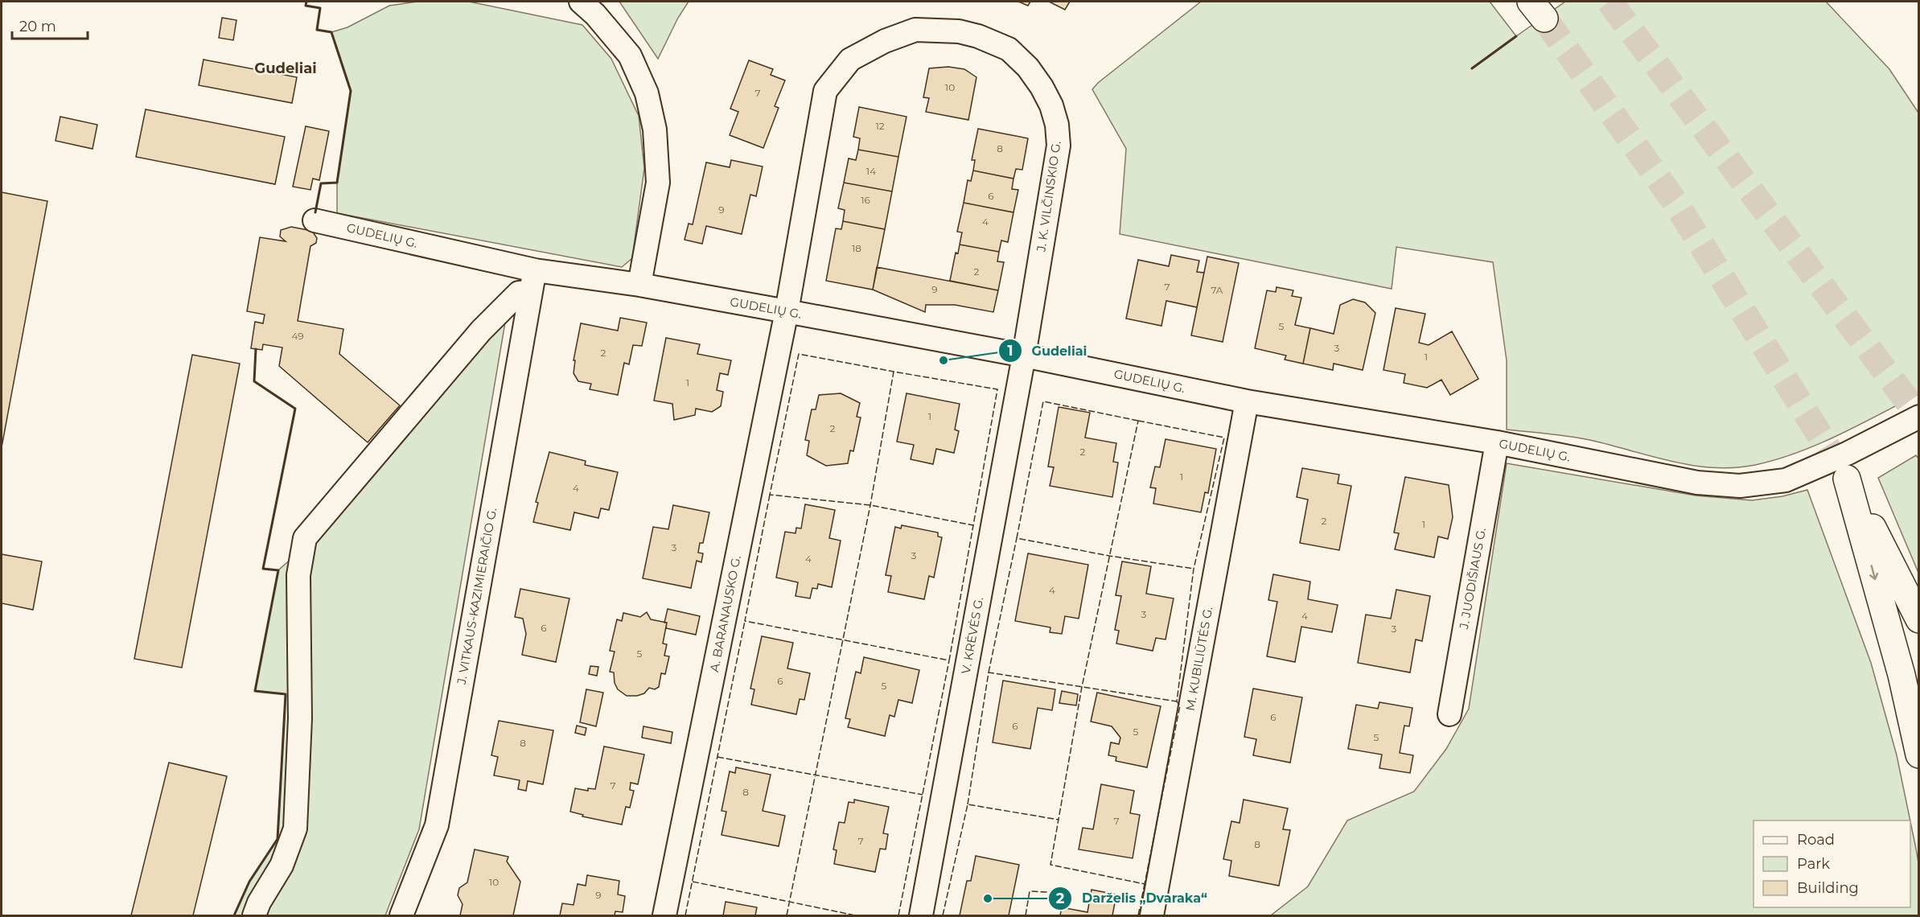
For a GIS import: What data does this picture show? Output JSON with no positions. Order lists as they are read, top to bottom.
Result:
{
  "streets": {
    "street": [
      "J. K. VILČINSKIO G.",
      "GUDELIŲ G.",
      "J. JUODIŠIAUS G.",
      "J. VITKAUS-KAZIMIERAIČIO G.",
      "A. BARANAUSKO G.",
      "V. KRĖVĖS G.",
      "M. KUBILIŪTĖS G."
    ]
  },
  "crossings": [
    ["J. K. VILČINSKIO G.", "GUDELIŲ G."],
    ["J. K. VILČINSKIO G.", "A. BARANAUSKO G."],
    ["J. K. VILČINSKIO G.", "V. KRĖVĖS G."],
    ["GUDELIŲ G.", "J. JUODIŠIAUS G."],
    ["GUDELIŲ G.", "J. VITKAUS-KAZIMIERAIČIO G."],
    ["GUDELIŲ G.", "A. BARANAUSKO G."],
    ["GUDELIŲ G.", "V. KRĖVĖS G."],
    ["GUDELIŲ G.", "M. KUBILIŪTĖS G."]
  ],
  "districts": ["Gudeliai"],
  "places": ["Gudeliai", "Darželis „Dvaraka“"],
  "house_numbers": [
    "10",
    "7",
    "12",
    "8",
    "14",
    "6",
    "16",
    "9",
    "4",
    "18",
    "2",
    "7",
    "9",
    "7A",
    "5",
    "49",
    "3",
    "2",
    "1",
    "1",
    "1",
    "2",
    "2",
    "1",
    "4",
    "2",
    "1",
    "3",
    "3",
    "4",
    "4",
    "3",
    "4",
    "6",
    "3",
    "5",
    "6",
    "5",
    "6",
    "6",
    "5",
    "5",
    "8",
    "7",
    "8",
    "7",
    "7",
    "8",
    "10",
    "9"
  ],
  "legend": ["Road", "Park", "Building"],
  "scale_bar": "20 m"
}
